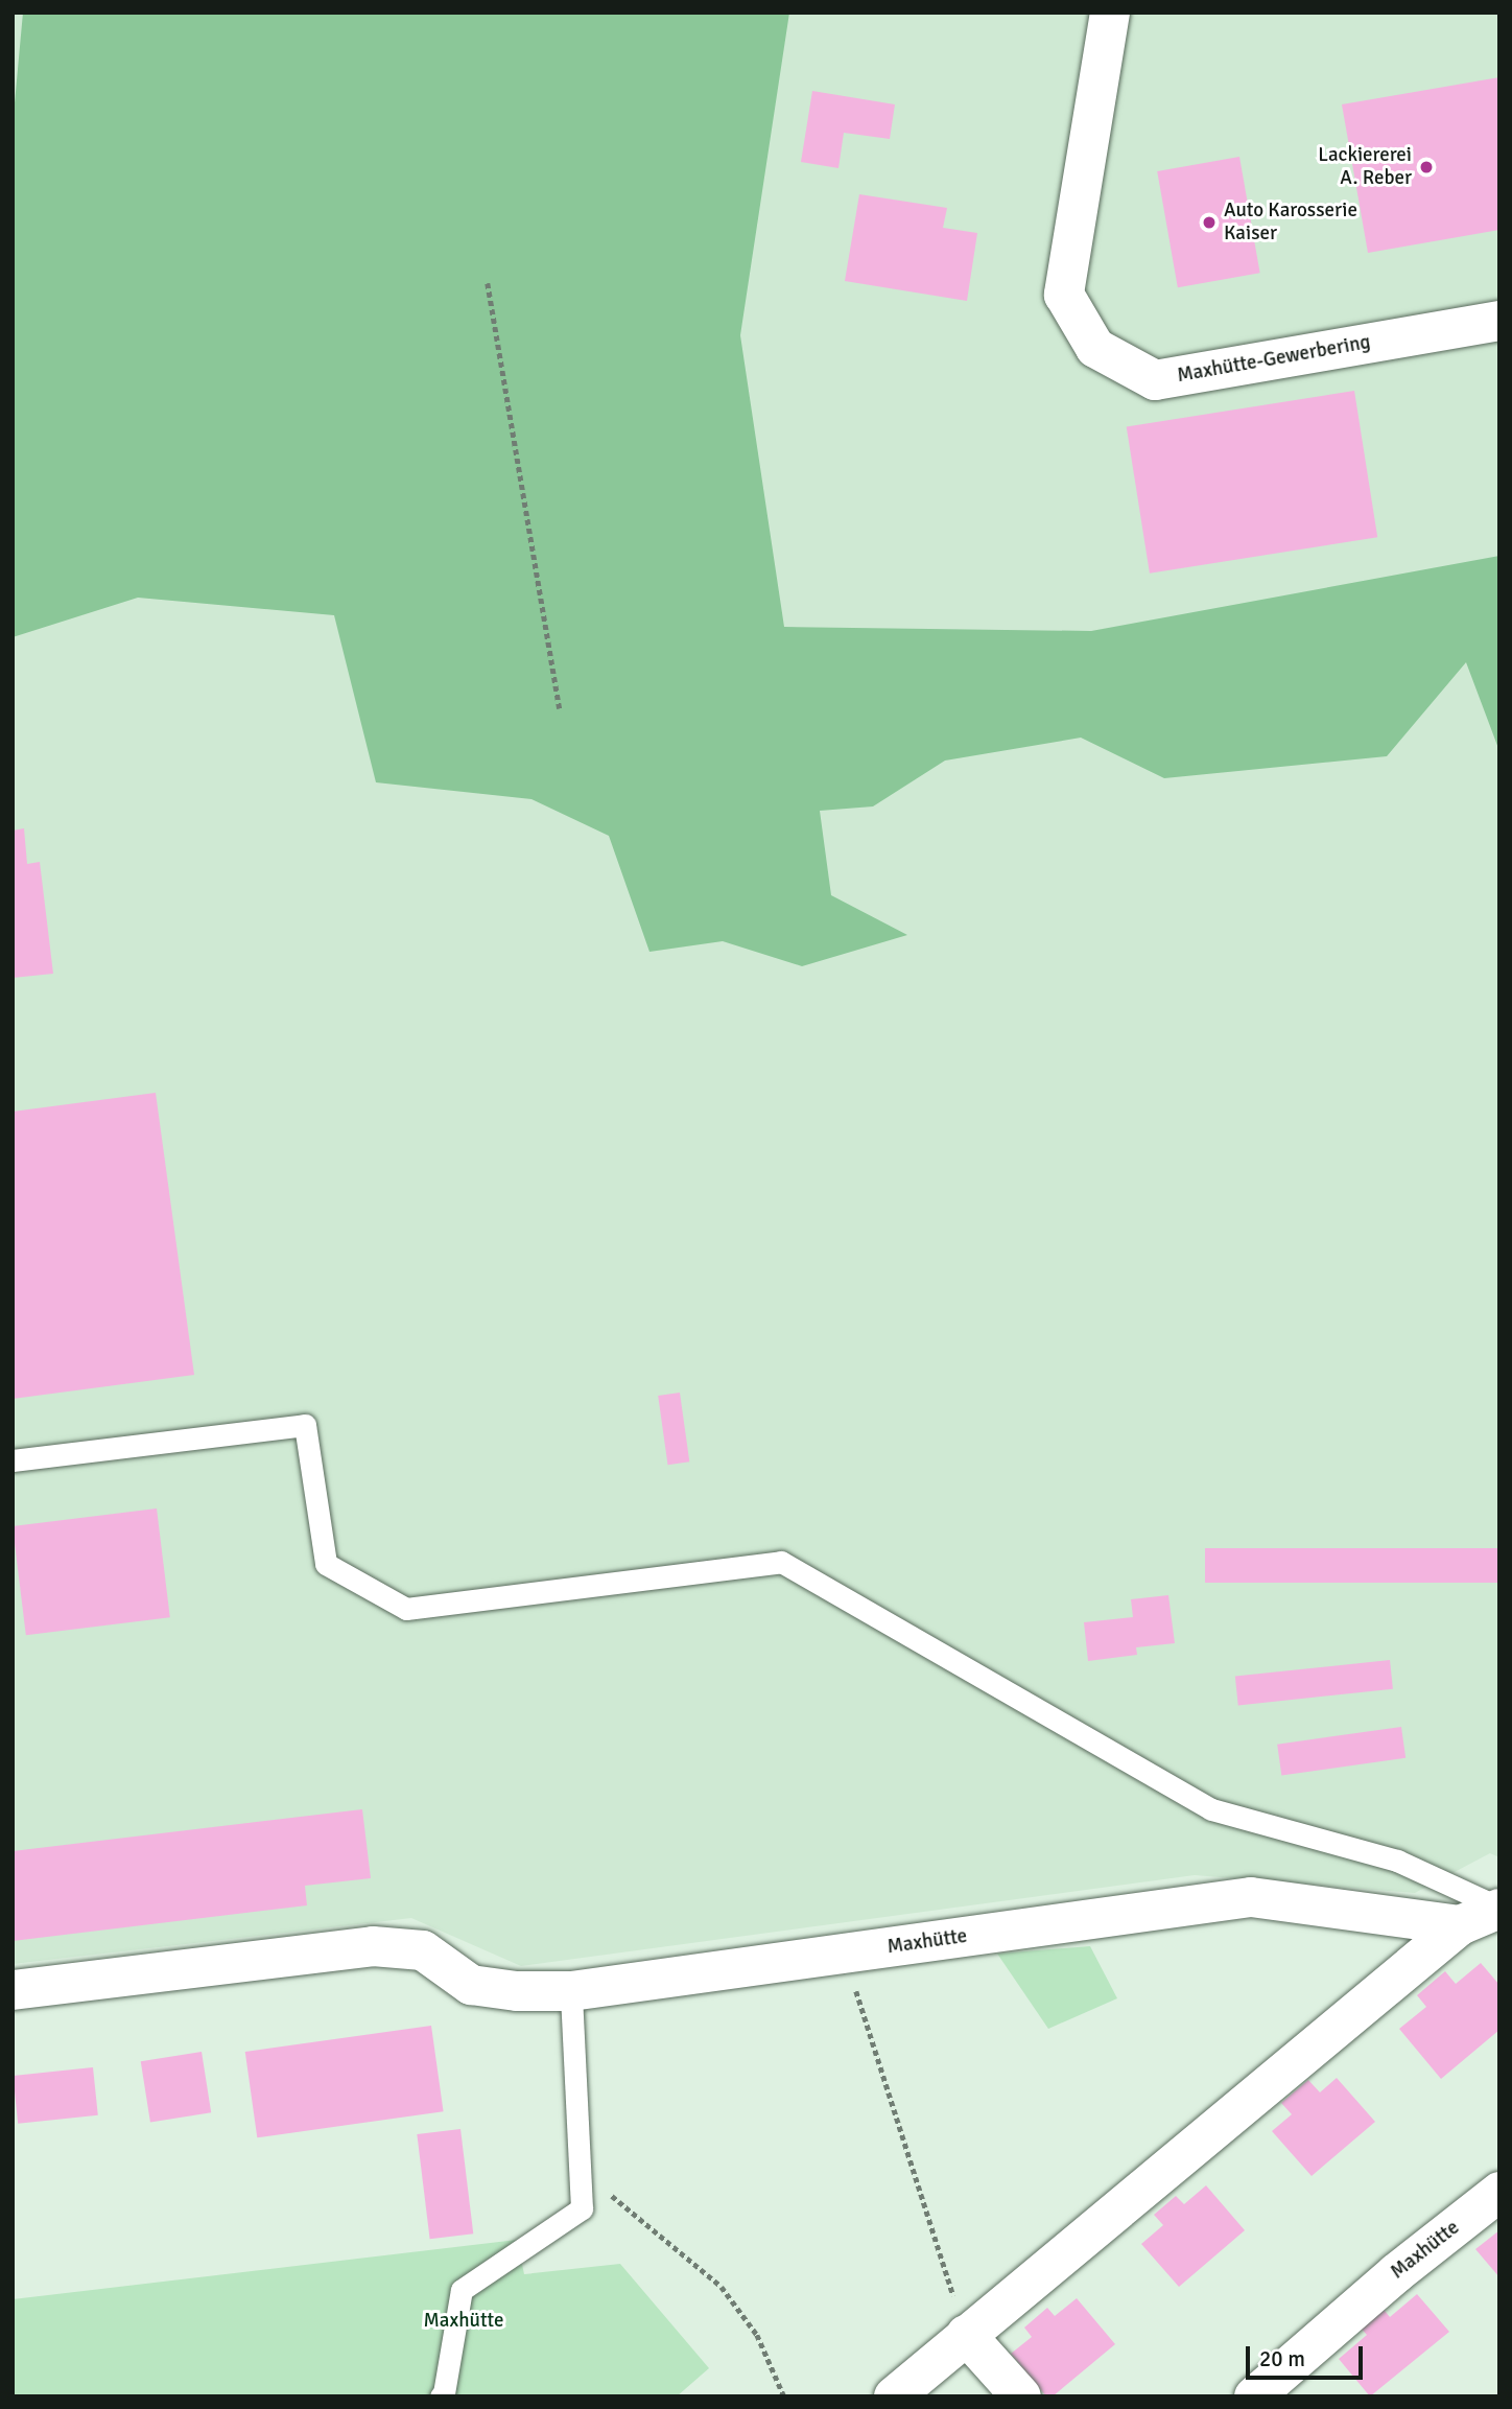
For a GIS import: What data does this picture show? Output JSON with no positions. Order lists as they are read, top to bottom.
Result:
{
  "streets": {
    "street": ["Maxhütte-Gewerbering", "Maxhütte"]
  },
  "parks": ["Maxhütte"],
  "places": ["Lackiererei A. Reber", "Auto Karosserie Kaiser"],
  "scale_bar": "20 m"
}
